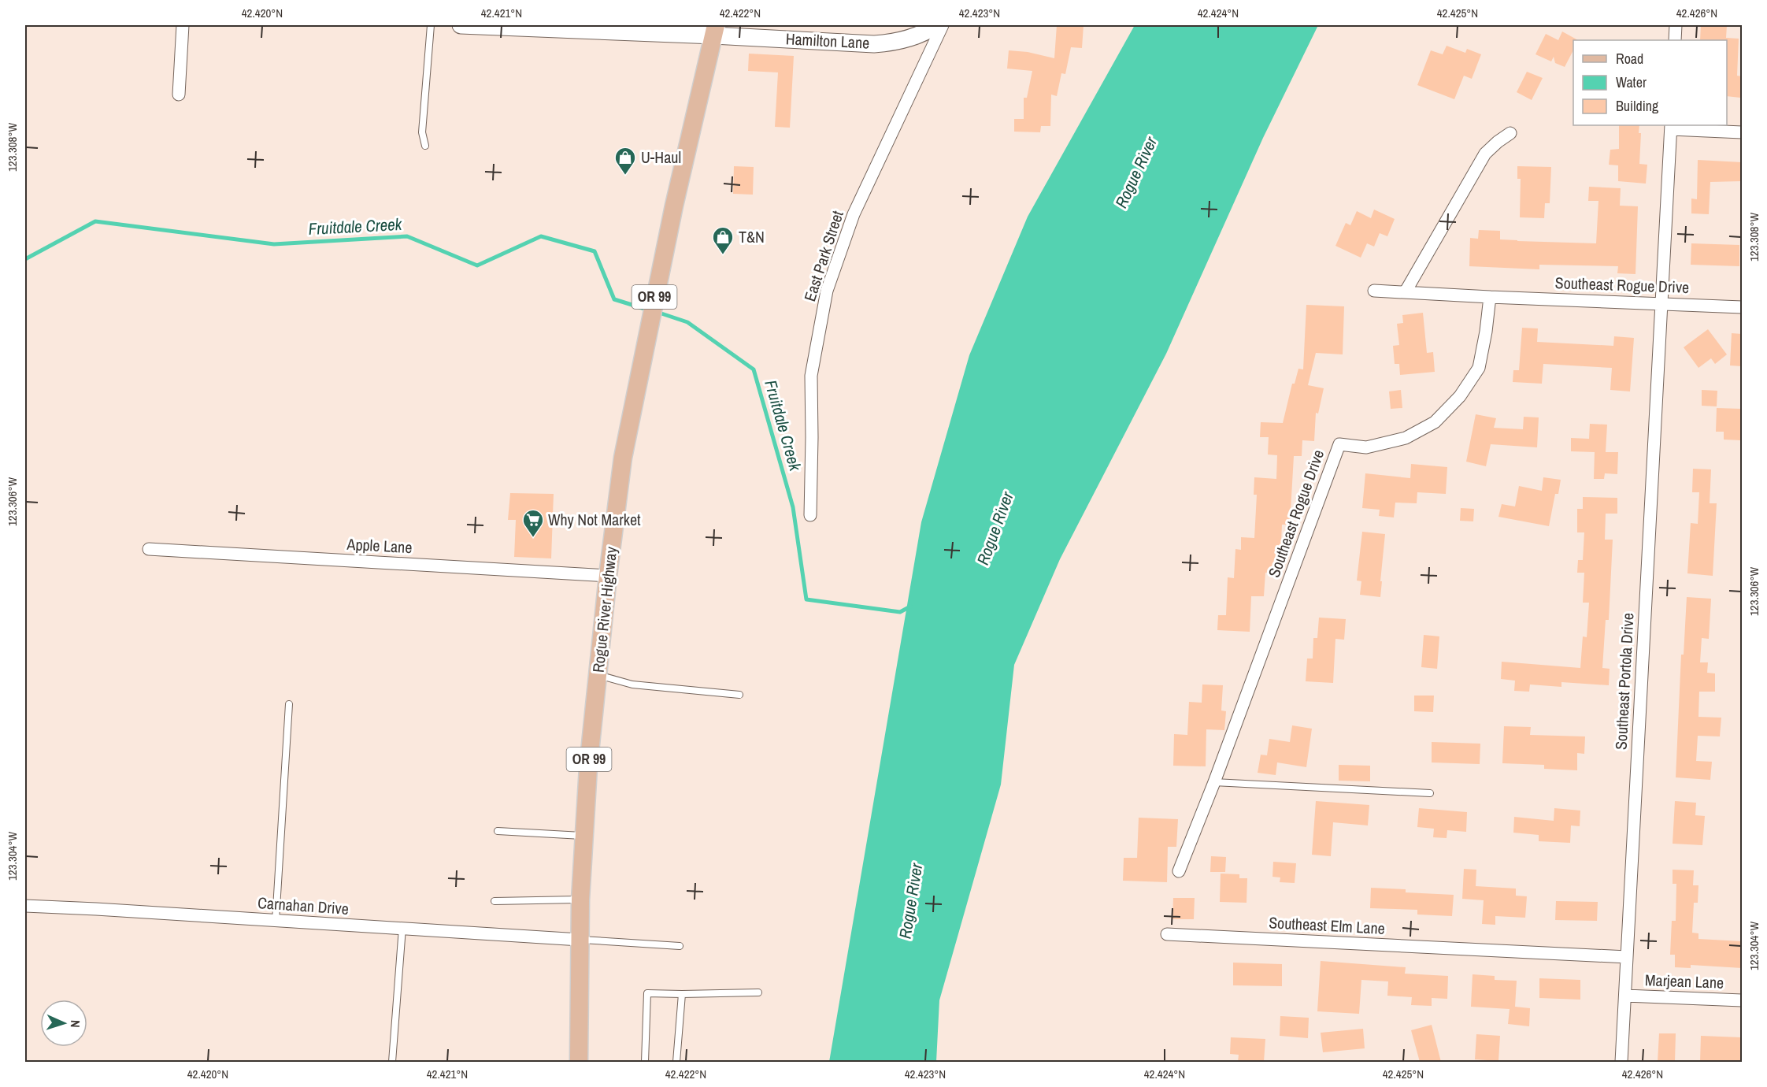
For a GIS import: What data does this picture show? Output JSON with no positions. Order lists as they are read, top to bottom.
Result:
{
  "streets": {
    "main road": ["Hamilton Lane", "OR 99", "Rogue River Highway"],
    "street": [
      "East Park Street",
      "Southeast Rogue Drive",
      "Apple Lane",
      "Southeast Portola Drive",
      "Carnahan Drive",
      "Southeast Elm Lane",
      "Marjean Lane"
    ]
  },
  "crossings": [
    ["Hamilton Lane", "Rogue River Highway"],
    ["Southeast Rogue Drive", "Southeast Portola Drive"],
    ["Apple Lane", "Rogue River Highway"],
    ["Rogue River Highway", "Carnahan Drive"],
    ["Southeast Portola Drive", "Southeast Elm Lane"],
    ["Southeast Portola Drive", "Marjean Lane"]
  ],
  "water": ["Rogue River", "Fruitdale Creek"],
  "places": {
    "shop": ["U-Haul", "T&N"],
    "supermarket": ["Why Not Market"]
  },
  "legend": ["Road", "Water", "Building"],
  "north": "right",
  "coordinates": [
    "42.420°N",
    "42.421°N",
    "42.422°N",
    "42.423°N",
    "42.424°N",
    "42.425°N",
    "42.426°N",
    "123.308°W",
    "123.306°W",
    "123.304°W"
  ]
}
